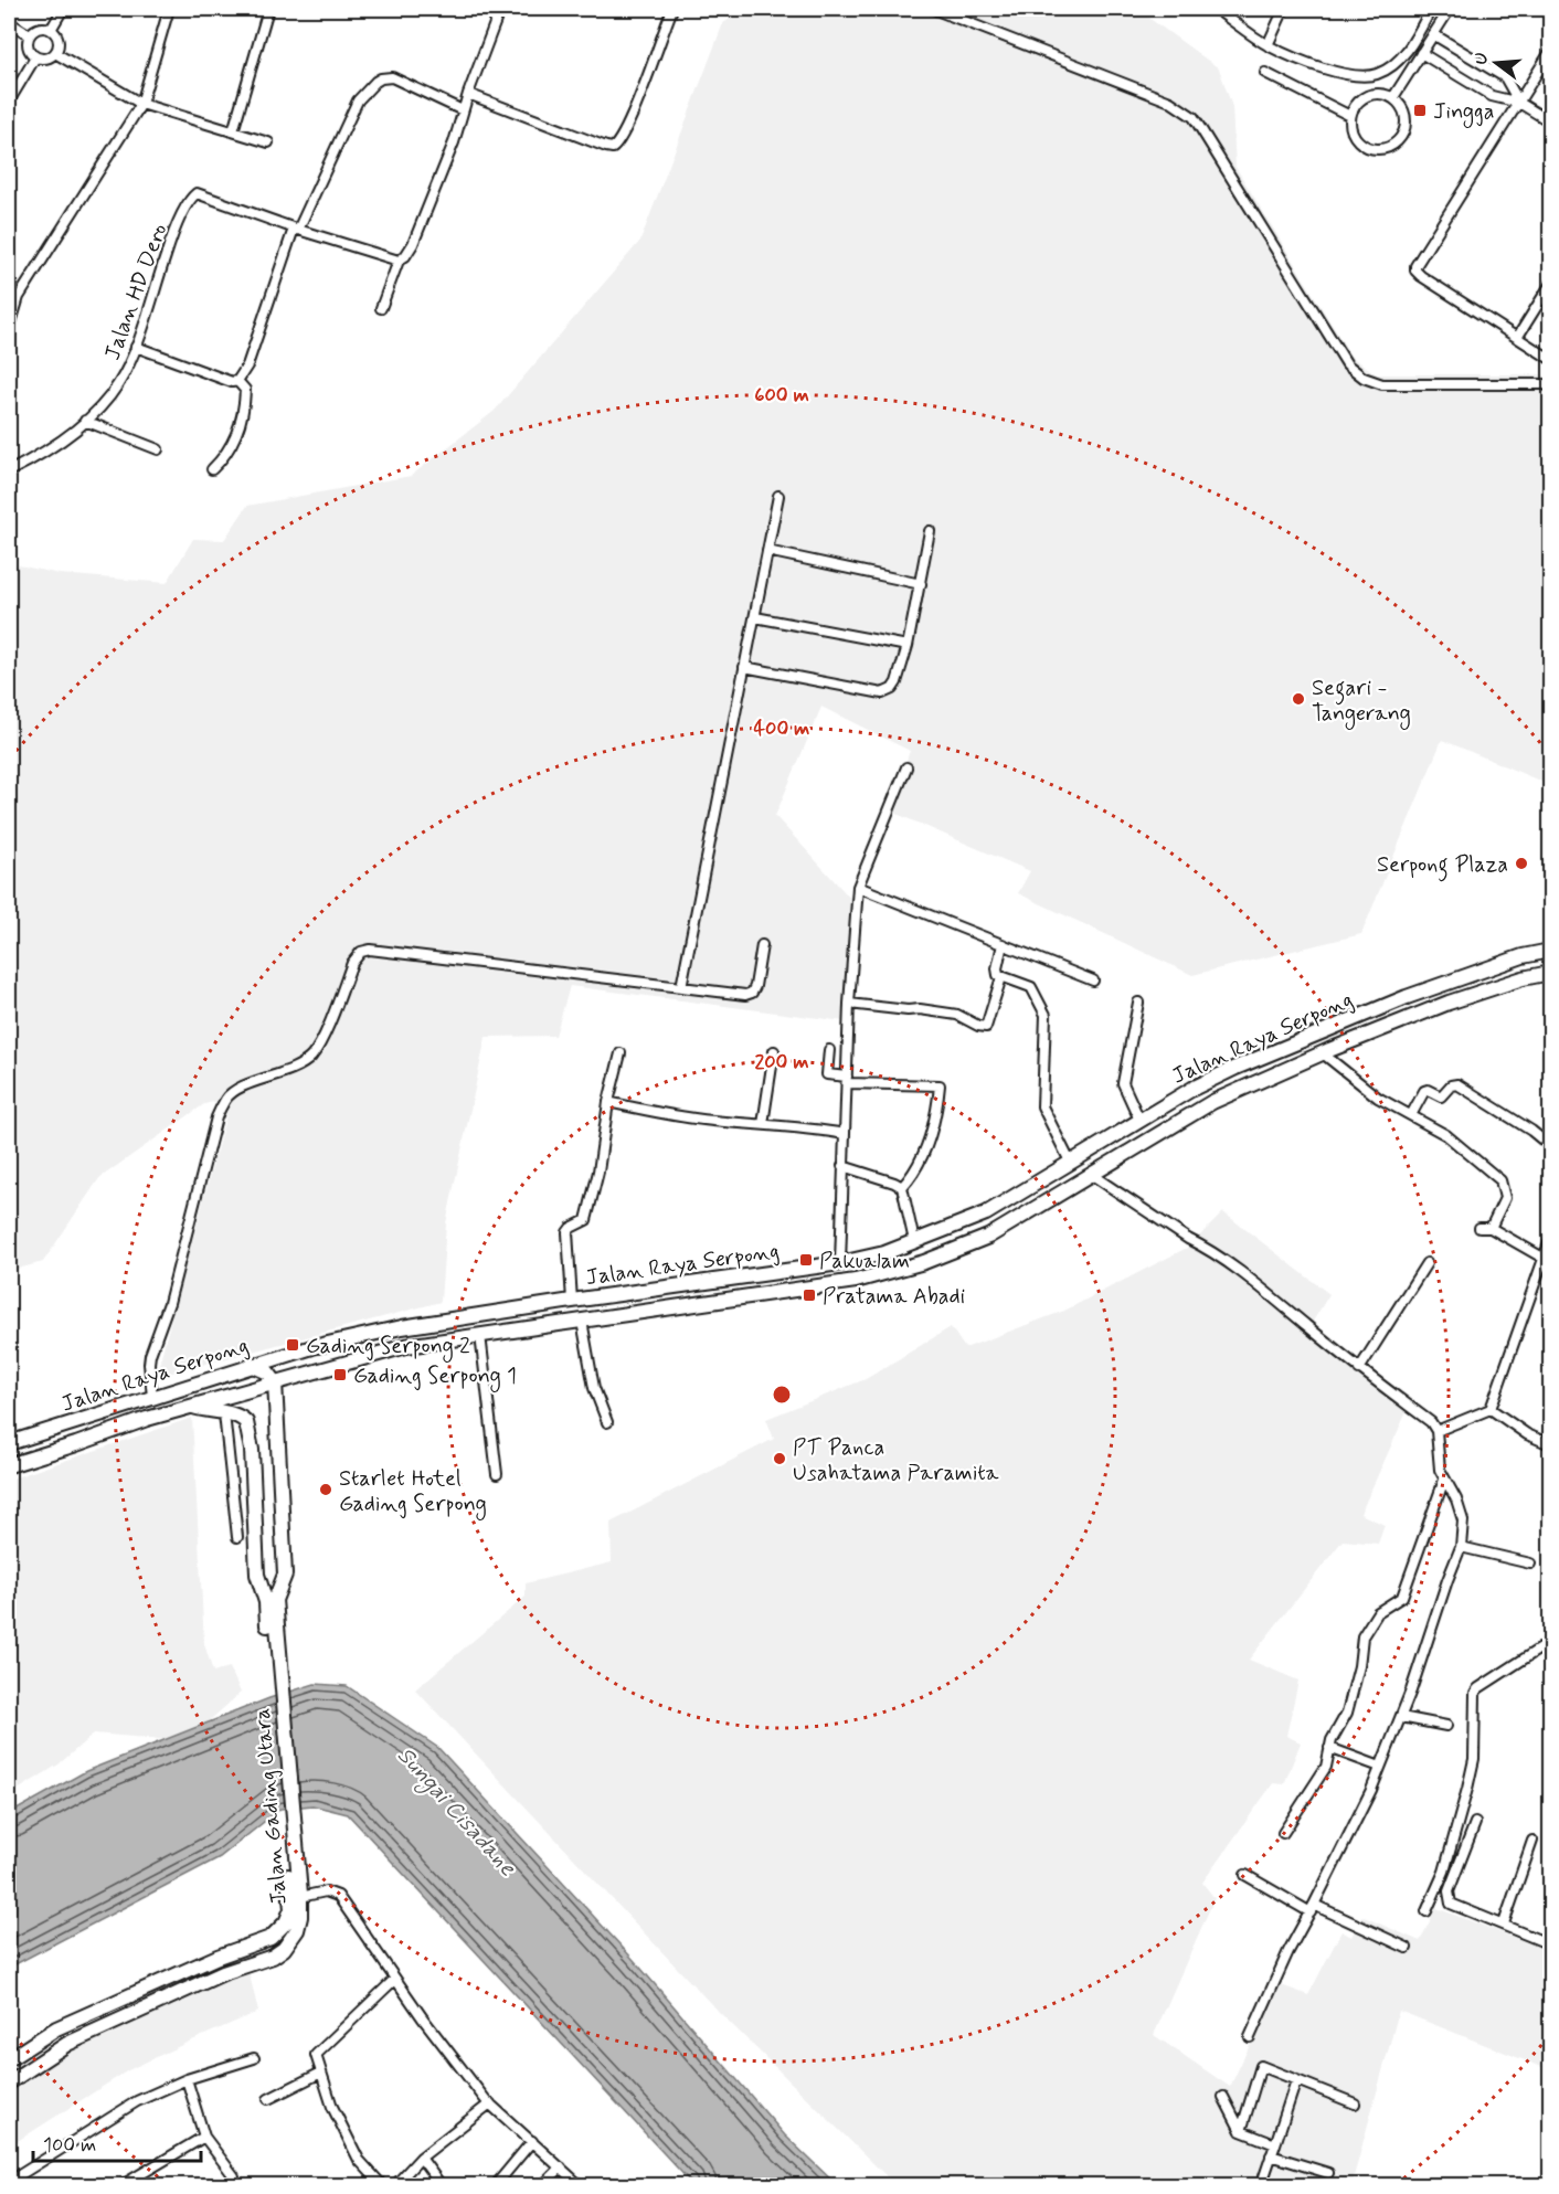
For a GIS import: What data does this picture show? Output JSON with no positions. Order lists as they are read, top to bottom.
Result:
{
  "streets": {
    "main road": ["Jalan Raya Serpong", "Jalan Gading Utara"],
    "street": ["Jalan HD Dero"]
  },
  "crossings": [
    ["Jalan Raya Serpong", "Jalan Gading Utara"]
  ],
  "water": ["Sungai Cisadane"],
  "places": {
    "transit": [
      "Jingga",
      "Pakualam",
      "Pratama Abadi",
      "Gading Serpong 2",
      "Gading Serpong 1"
    ],
    "other": [
      "Segari - Tangerang",
      "Serpong Plaza",
      "PT Panca Usahatama Paramita",
      "Starlet Hotel Gading Serpong"
    ]
  },
  "scale_bar": "100 m",
  "north": "left",
  "rings": ["600 m", "400 m", "200 m"]
}
